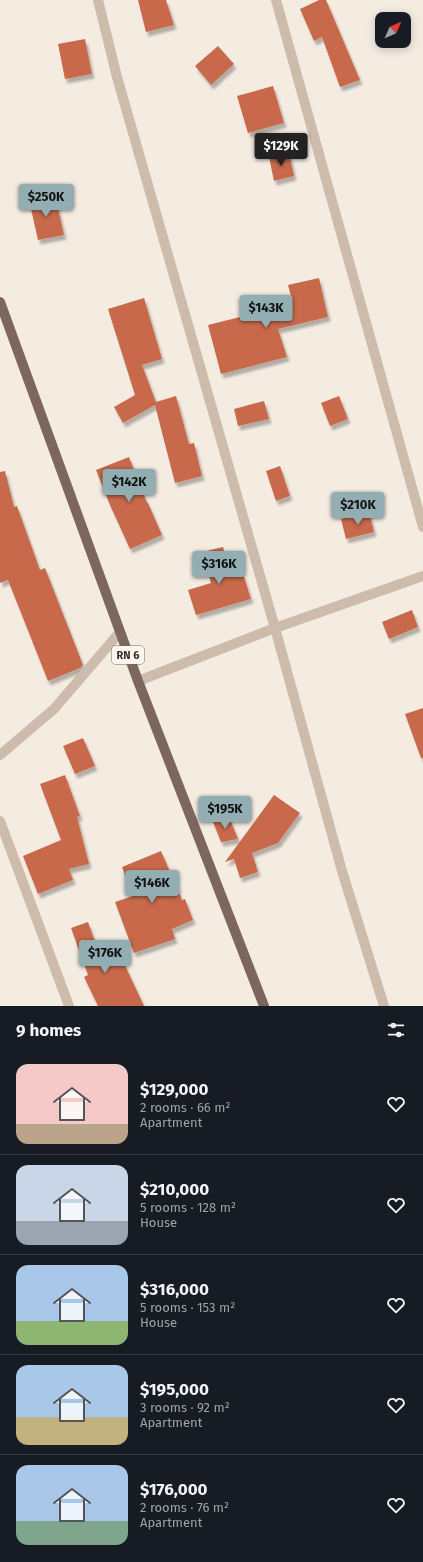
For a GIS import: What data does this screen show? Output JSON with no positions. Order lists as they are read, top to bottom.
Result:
{
  "streets": {
    "main road": ["RN 6"]
  },
  "north": "top right",
  "page": {
    "price": [
      "$129K",
      "$250K",
      "$143K",
      "$142K",
      "$210K",
      "$316K",
      "$195K",
      "$146K",
      "$176K"
    ],
    "heading": "9 homes",
    "list": [
      {
        "name": "$129,000",
        "note": "2 rooms · 66 m² · Apartment"
      },
      {
        "name": "$210,000",
        "note": "5 rooms · 128 m² · House"
      },
      {
        "name": "$316,000",
        "note": "5 rooms · 153 m² · House"
      },
      {
        "name": "$195,000",
        "note": "3 rooms · 92 m² · Apartment"
      },
      {
        "name": "$176,000",
        "note": "2 rooms · 76 m² · Apartment"
      }
    ]
  }
}
